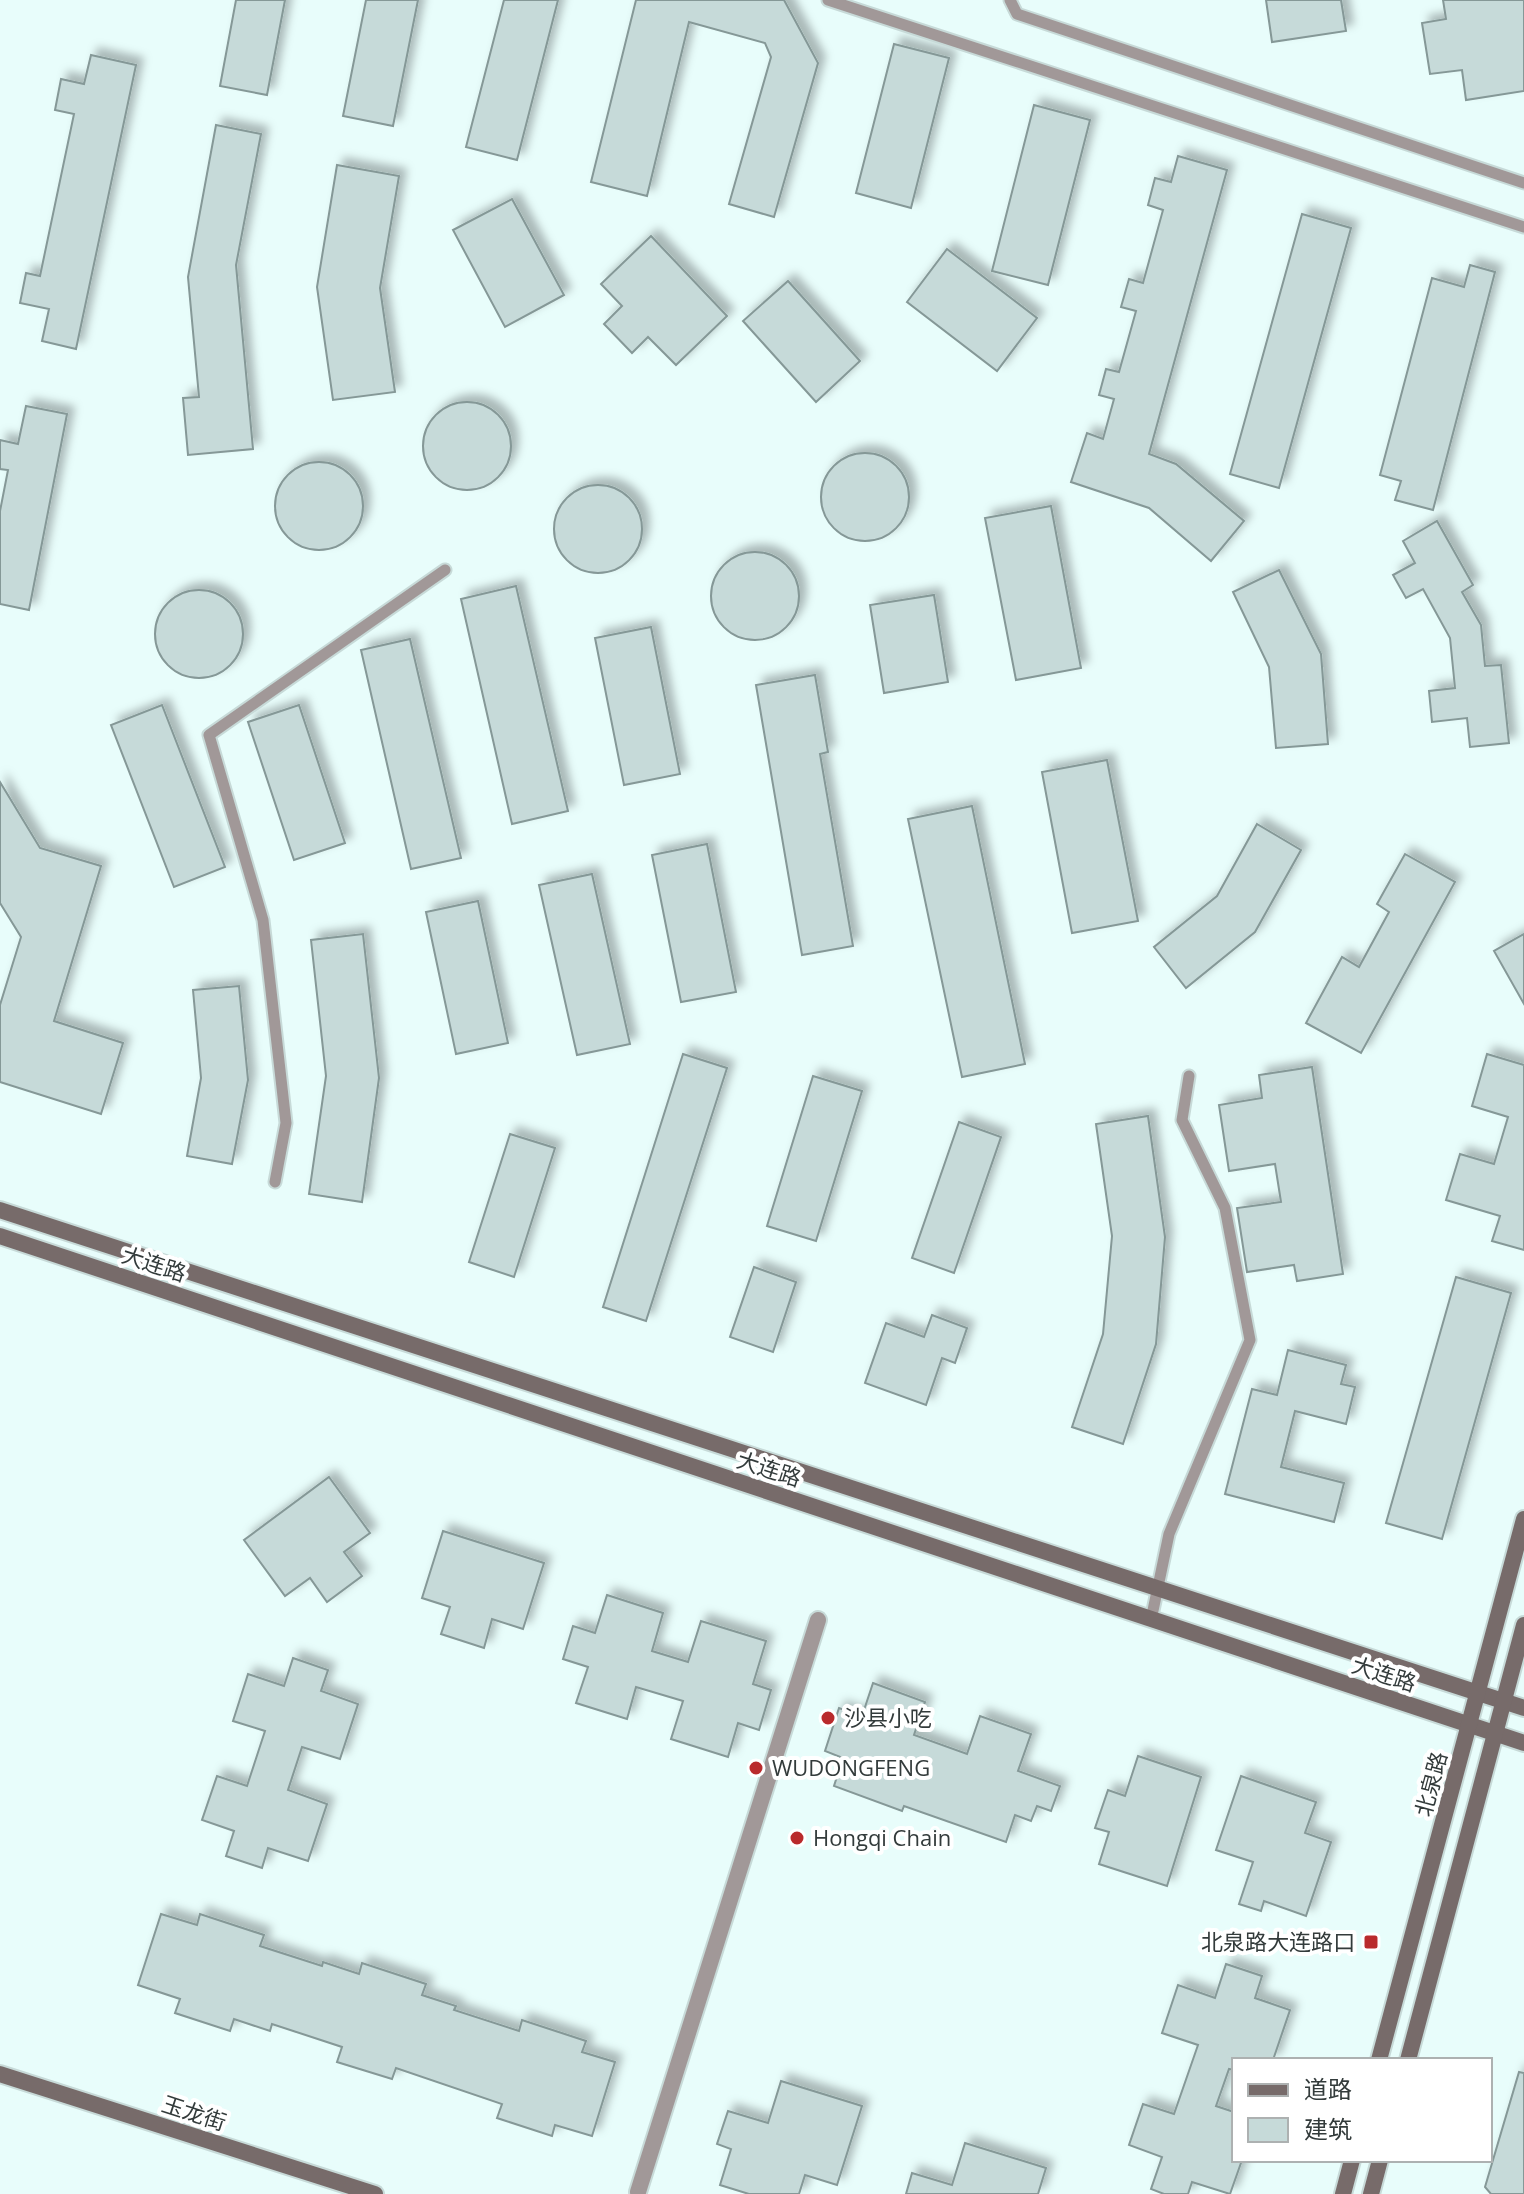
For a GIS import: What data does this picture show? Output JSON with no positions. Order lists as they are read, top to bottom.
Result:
{
  "streets": {
    "street": ["大连路", "北泉路", "玉龙街"]
  },
  "crossings": [
    ["大连路", "北泉路"]
  ],
  "places": {
    "other": ["沙县小吃", "WUDONGFENG", "Hongqi Chain"],
    "transit": ["北泉路大连路口"]
  },
  "legend": ["道路", "建筑"]
}
